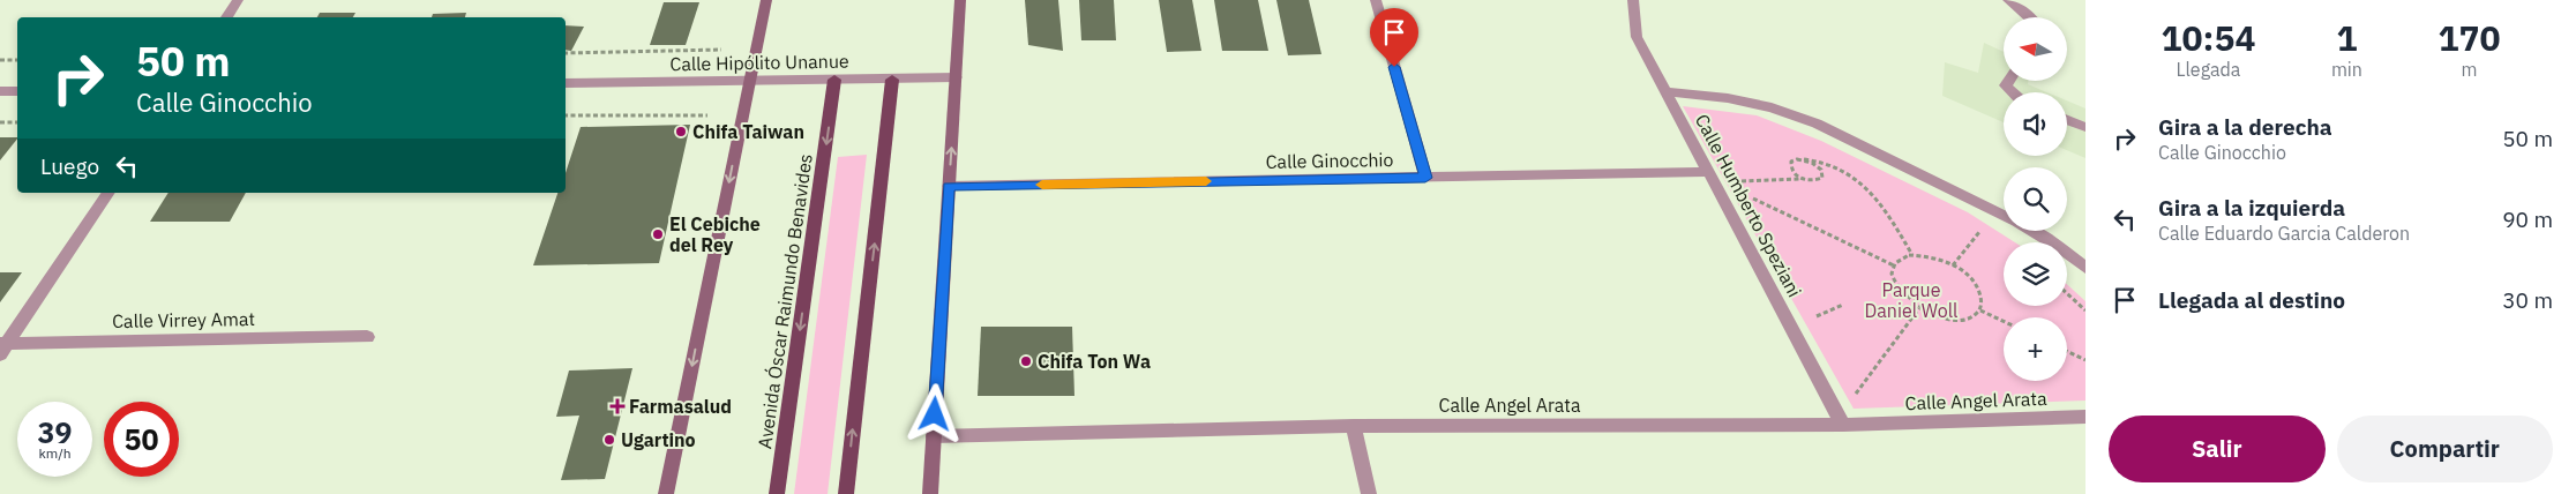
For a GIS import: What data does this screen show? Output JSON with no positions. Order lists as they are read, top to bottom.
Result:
{
  "streets": {
    "main road": ["Avenida Óscar Raimundo Benavides"],
    "street": [
      "Calle Hipólito Unanue",
      "Calle Ginocchio",
      "Calle Humberto Speziani",
      "Calle Virrey Amat",
      "Calle Angel Arata"
    ]
  },
  "crossings": [
    ["Calle Hipólito Unanue", "Avenida Óscar Raimundo Benavides"],
    ["Calle Ginocchio", "Calle Humberto Speziani"],
    ["Calle Humberto Speziani", "Calle Angel Arata"]
  ],
  "parks": ["Parque Daniel Woll"],
  "places": {
    "other": [
      "Chifa Taiwan",
      "El Cebiche del Rey",
      "Chifa Ton Wa",
      "Ugartino"
    ],
    "health": ["Farmasalud"]
  },
  "north": "left",
  "page": {
    "eta": [
      "10:54",
      "Llegada",
      "1",
      "min",
      "170",
      "m"
    ],
    "map_buttons": "+",
    "turn": ["50 m", "Calle Ginocchio"],
    "list": [
      {
        "name": "Gira a la derecha",
        "note": "Calle Ginocchio",
        "value": "50 m"
      },
      {
        "name": "Gira a la izquierda",
        "note": "Calle Eduardo Garcia Calderon",
        "value": "90 m"
      },
      {
        "name": "Llegada al destino",
        "value": "30 m"
      }
    ],
    "then": "Luego",
    "speed": "39 km/h",
    "limit": "50",
    "buttons": ["Salir", "Compartir"]
  }
}
